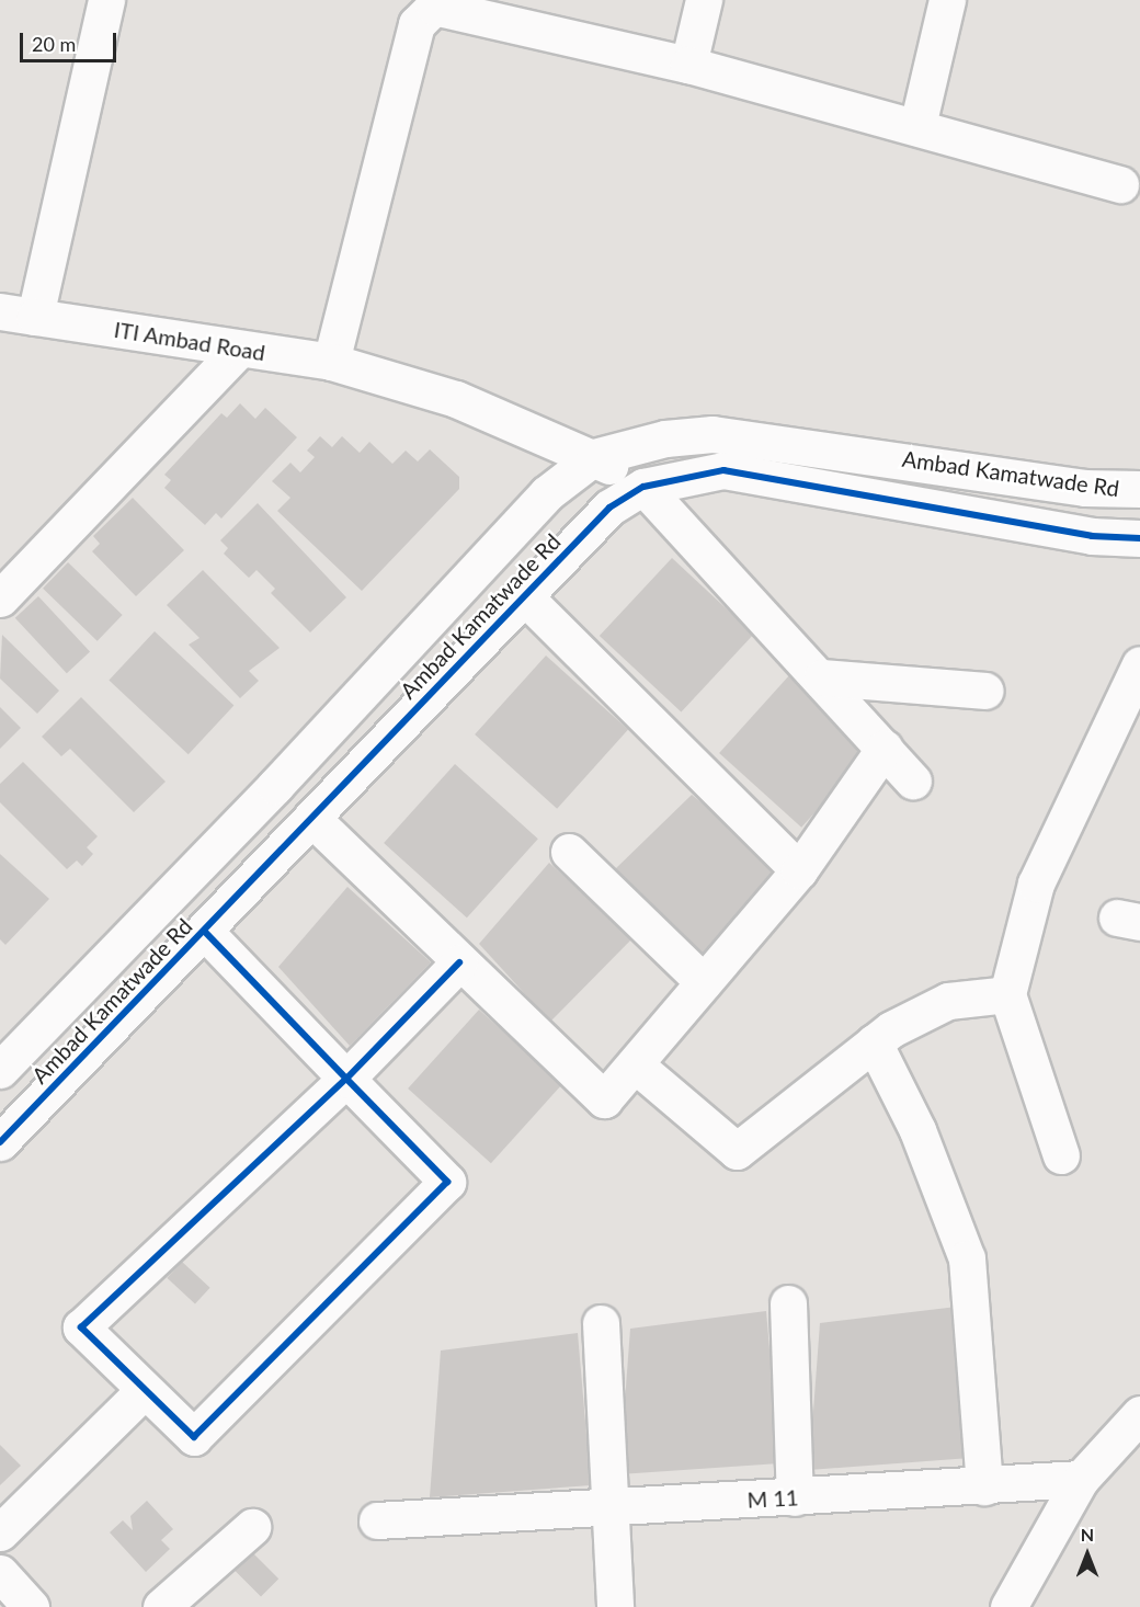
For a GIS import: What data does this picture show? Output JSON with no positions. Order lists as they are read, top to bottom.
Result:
{
  "streets": {
    "street": ["ITI Ambad Road", "Ambad Kamatwade Rd", "M 11"]
  },
  "crossings": [
    ["ITI Ambad Road", "Ambad Kamatwade Rd"]
  ],
  "scale_bar": "20 m",
  "north": "top"
}
